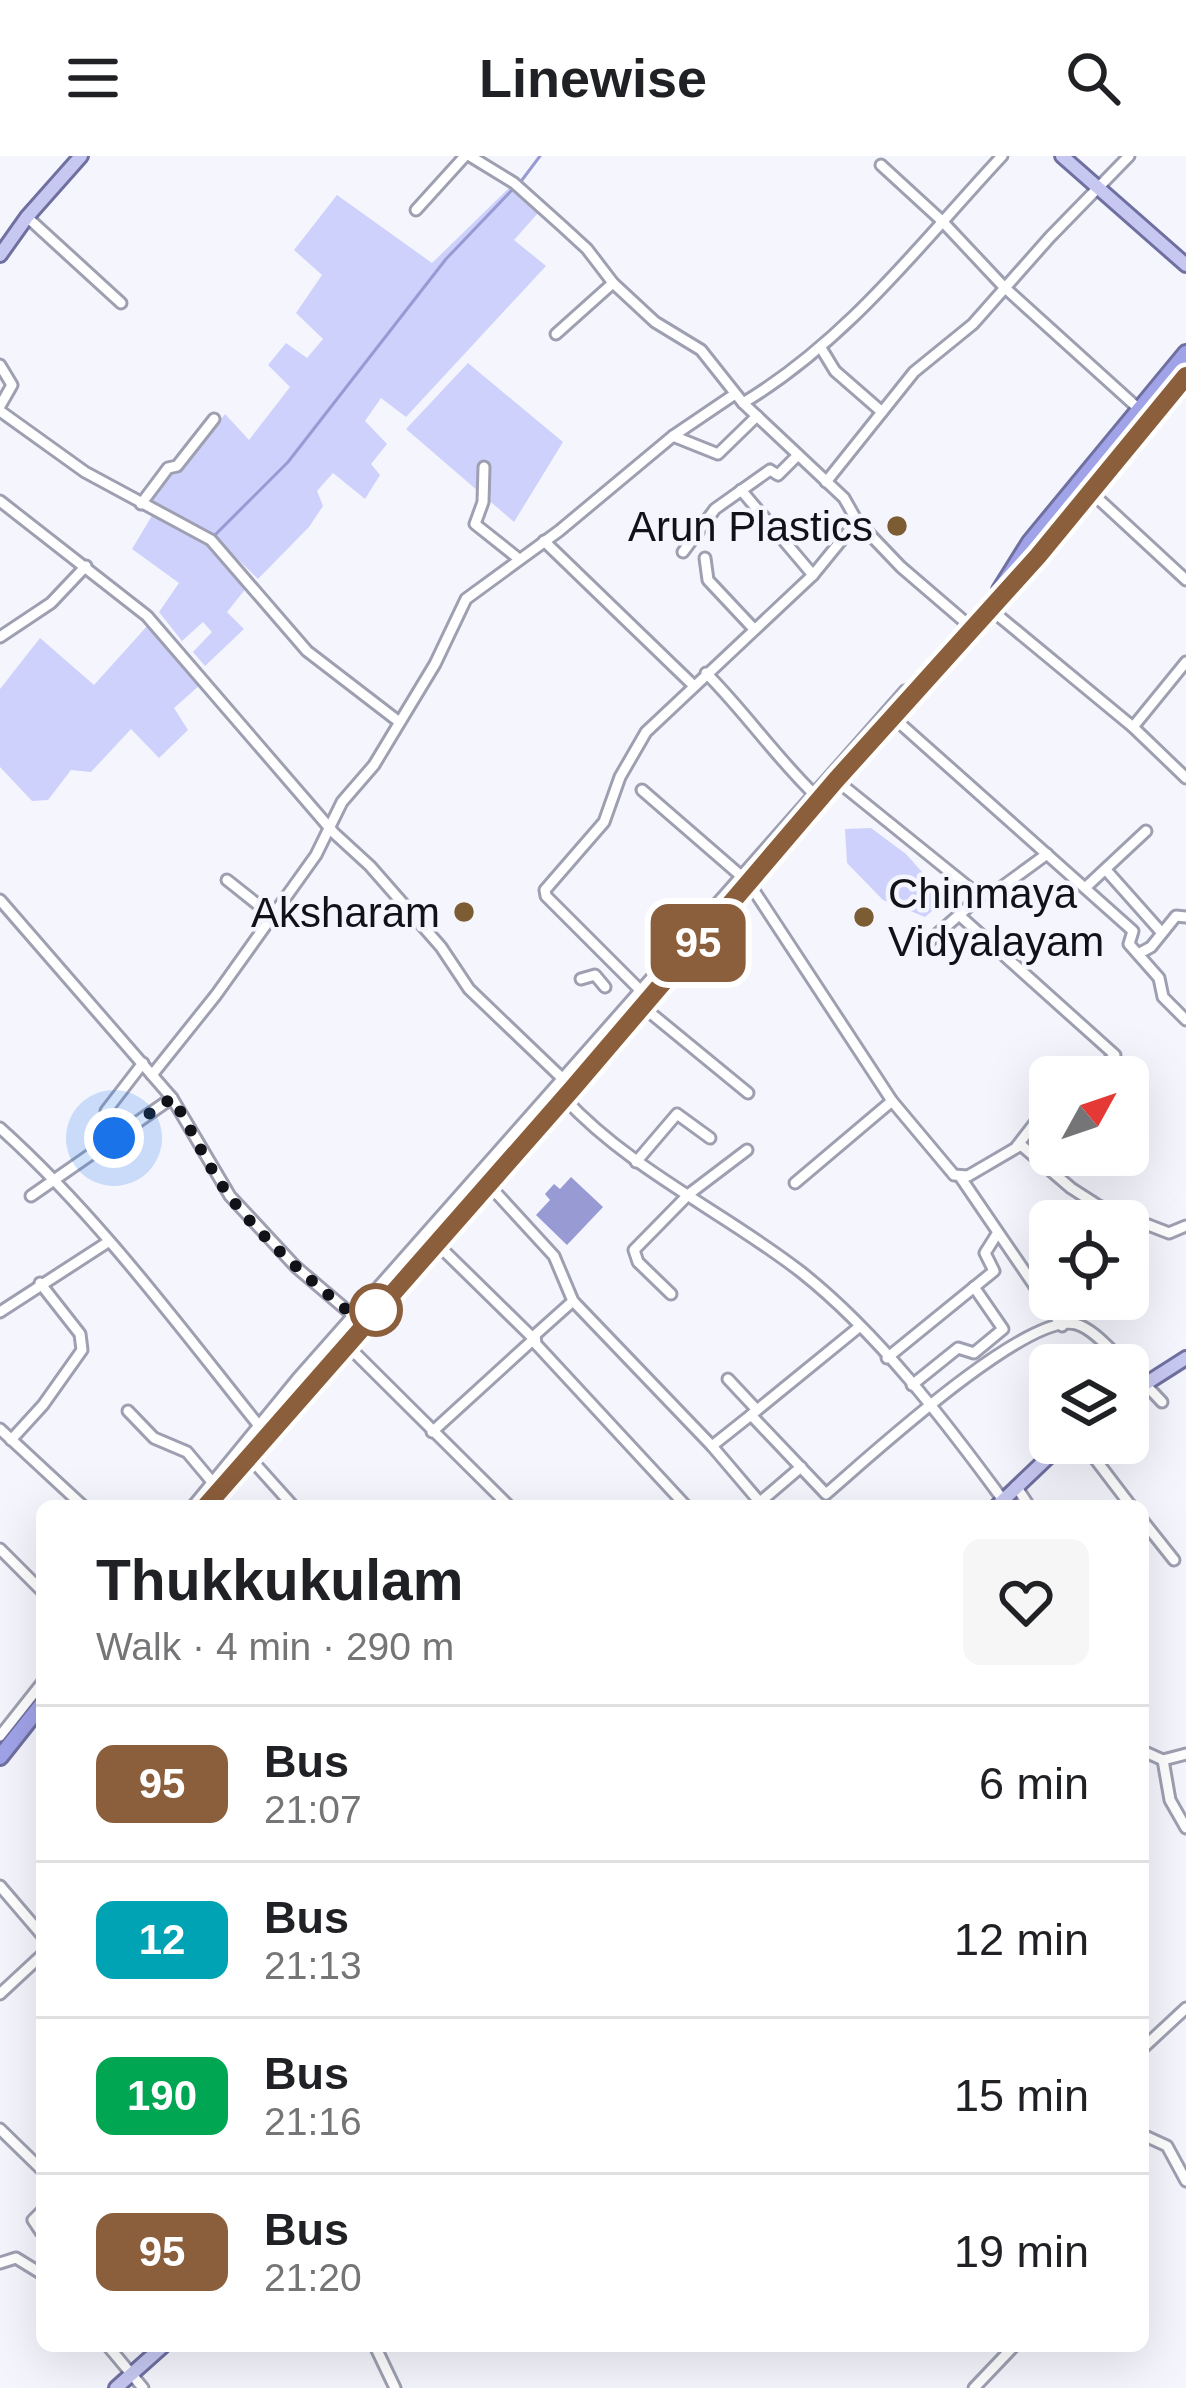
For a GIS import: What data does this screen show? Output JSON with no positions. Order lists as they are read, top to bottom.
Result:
{
  "places": ["Arun Plastics", "Aksharam", "Chinmaya Vidyalayam"],
  "lines": ["bus line 95"],
  "north": "top right",
  "page": {
    "header": "Linewise",
    "on_map": "95",
    "heading": ["Thukkukulam", "Walk · 4 min · 290 m"],
    "list": [
      {
        "mark": "95",
        "name": "Bus",
        "note": "21:07",
        "value": "6 min"
      },
      {
        "mark": "12",
        "name": "Bus",
        "note": "21:13",
        "value": "12 min"
      },
      {
        "mark": "190",
        "name": "Bus",
        "note": "21:16",
        "value": "15 min"
      },
      {
        "mark": "95",
        "name": "Bus",
        "note": "21:20",
        "value": "19 min"
      }
    ]
  }
}
